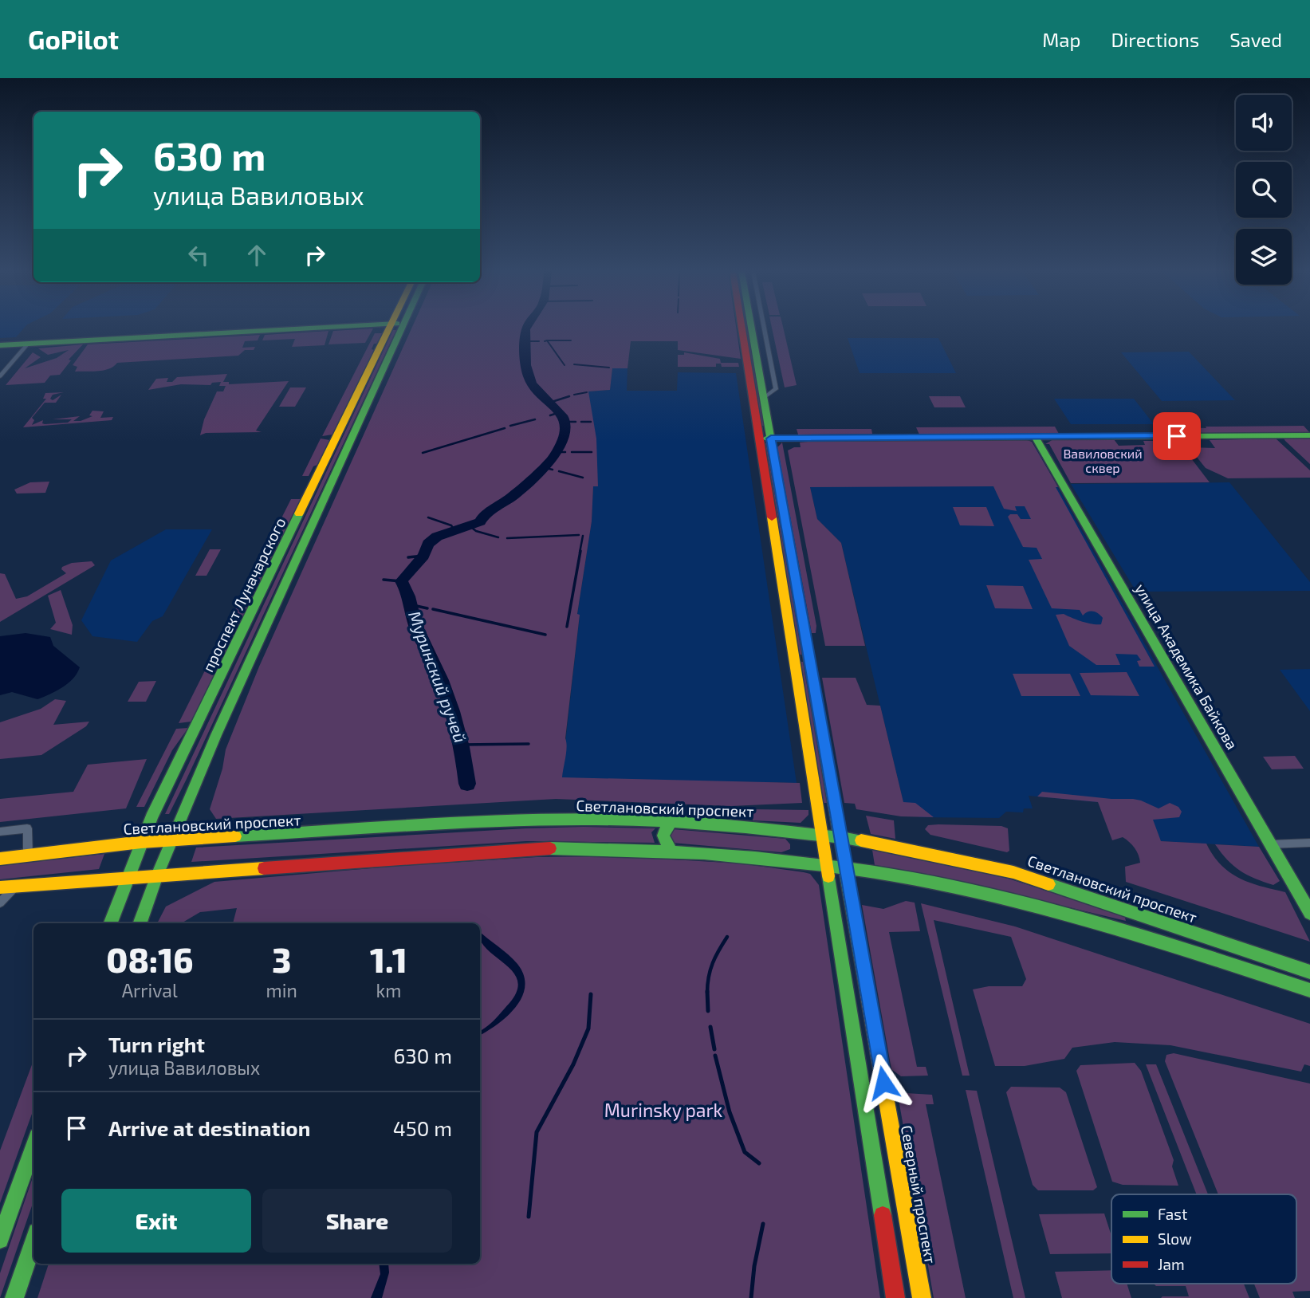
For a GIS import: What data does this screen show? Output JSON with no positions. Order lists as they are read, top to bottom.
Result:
{
  "streets": {
    "main road": [
      "проспект Луначарского",
      "улица Академика Байкова",
      "Светлановский проспект",
      "Северный проспект"
    ]
  },
  "crossings": [
    ["проспект Луначарского", "Светлановский проспект"],
    ["Светлановский проспект", "Северный проспект"]
  ],
  "water": ["Муринский ручей"],
  "parks": ["Вавиловский сквер", "Murinsky park"],
  "legend": ["Fast", "Slow", "Jam"],
  "page": {
    "header": "GoPilot",
    "nav": ["Map", "Directions", "Saved"],
    "turn": ["630 m", "улица Вавиловых"],
    "eta": [
      "08:16",
      "Arrival",
      "3",
      "min",
      "1.1",
      "km"
    ],
    "list": [
      {
        "name": "Turn right",
        "note": "улица Вавиловых",
        "value": "630 m"
      },
      {
        "name": "Arrive at destination",
        "value": "450 m"
      }
    ],
    "buttons": ["Exit", "Share"]
  }
}
